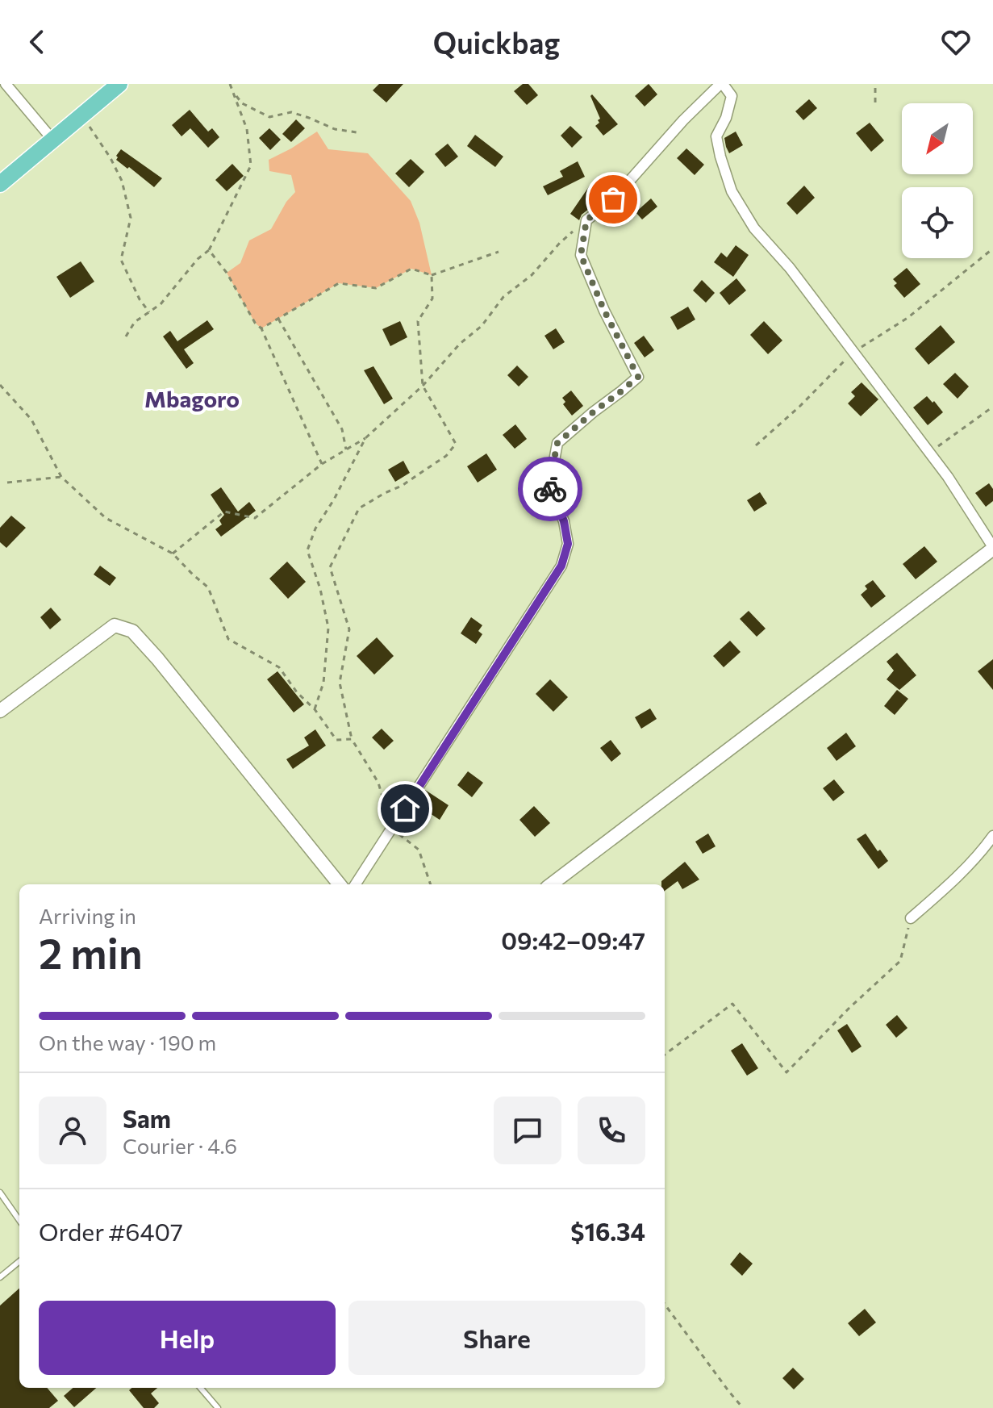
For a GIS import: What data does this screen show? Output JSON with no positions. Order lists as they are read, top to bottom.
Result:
{
  "districts": ["Mbagoro"],
  "north": "bottom left",
  "page": {
    "header": "Quickbag",
    "heading": ["2 min", "Arriving in", "09:42–09:47"],
    "panel": [
      "Sam",
      "Courier · 4.6",
      "Order #6407",
      "$16.34"
    ],
    "bar": "On the way · 190 m",
    "buttons": ["Help", "Share"]
  }
}
